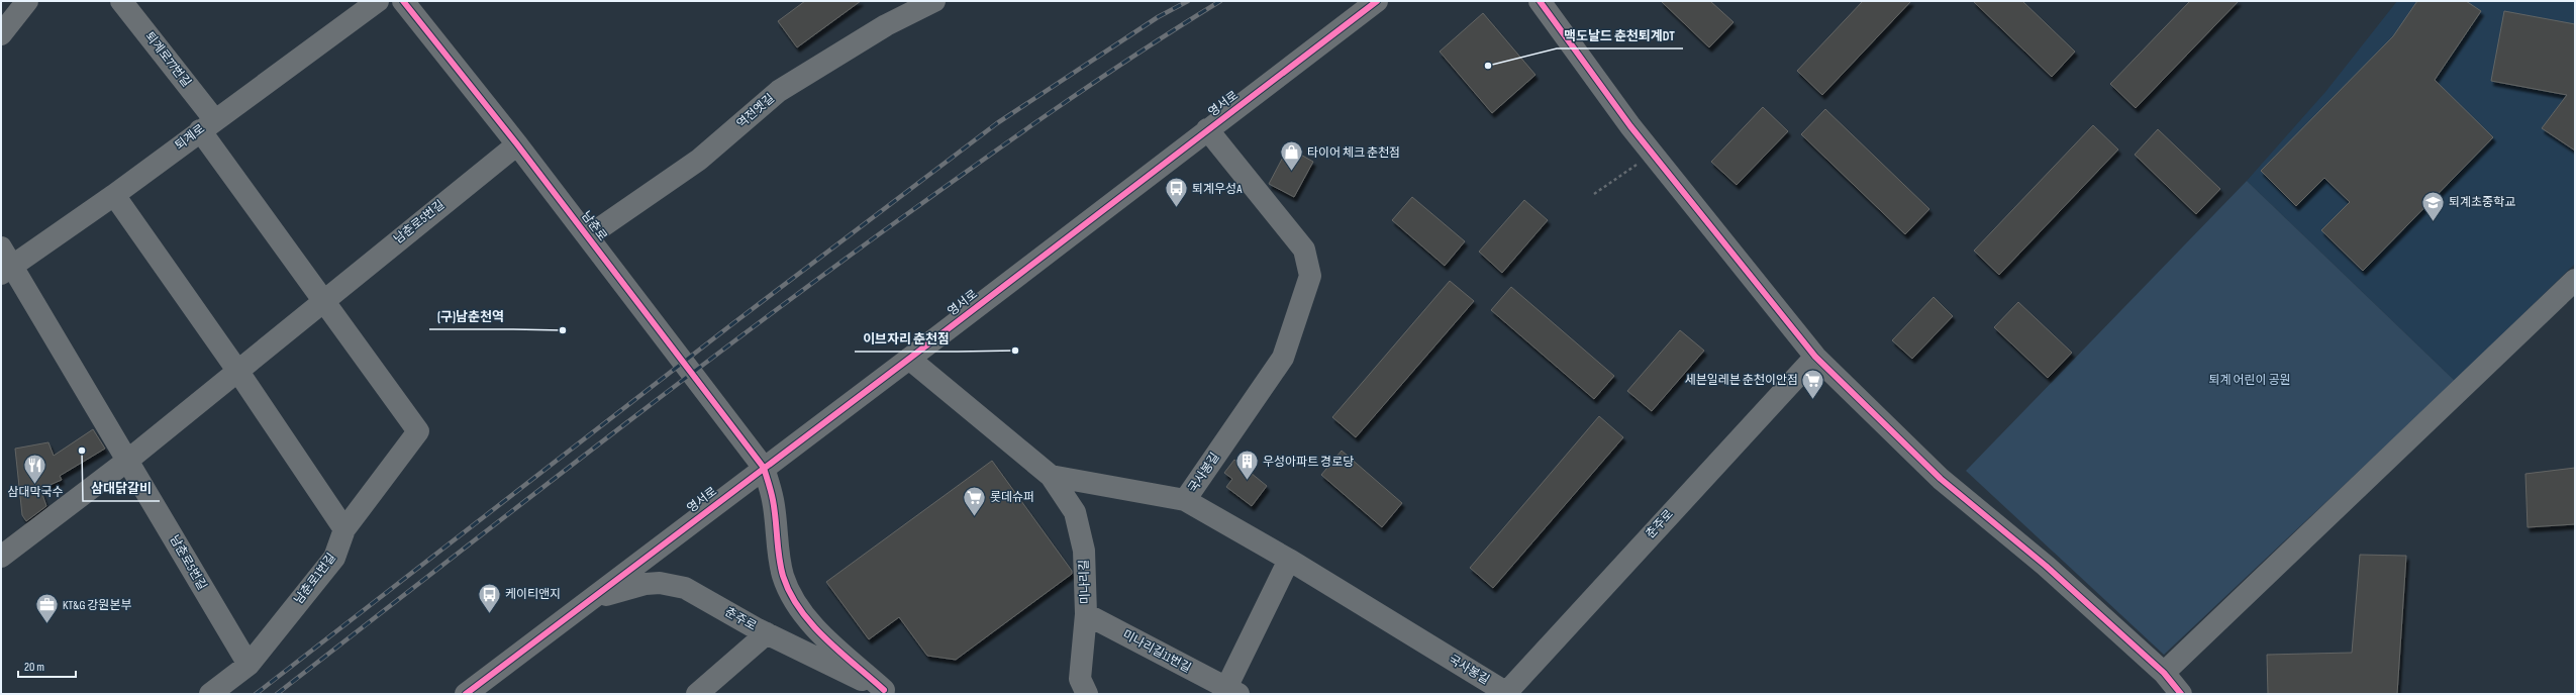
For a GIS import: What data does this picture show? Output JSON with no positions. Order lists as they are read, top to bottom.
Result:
{
  "streets": {
    "street": [
      "퇴계로77번길",
      "영서로",
      "역전옛길",
      "퇴계로",
      "남춘로5번길",
      "남춘로",
      "국사봉길",
      "춘주로",
      "남춘로1번길",
      "미나리길",
      "미나리길11번길"
    ]
  },
  "crossings": [
    ["퇴계로77번길", "퇴계로"],
    ["영서로", "남춘로"],
    ["영서로", "국사봉길"],
    ["영서로", "춘주로"],
    ["영서로", "미나리길"],
    ["역전옛길", "남춘로"],
    ["퇴계로", "남춘로5번길"],
    ["남춘로5번길", "남춘로"],
    ["남춘로5번길", "남춘로1번길"],
    ["국사봉길", "춘주로"],
    ["국사봉길", "미나리길"],
    ["국사봉길", "미나리길11번길"],
    ["미나리길", "미나리길11번길"]
  ],
  "parks": ["퇴계 어린이 공원"],
  "places": {
    "other": [
      "맥도날드 춘천퇴계DT",
      "(구)남춘천역",
      "이브자리 춘천점",
      "삼대닭갈비"
    ],
    "shop": ["타이어 체크 춘천점"],
    "bus stop": ["퇴계우성A", "케이티앤지"],
    "school or university": ["퇴계초중학교"],
    "supermarket": ["세븐일레븐 춘천이안점", "롯데슈퍼"],
    "building": ["우성아파트 경로당"],
    "restaurant": ["삼대막국수"],
    "office": ["KT&G 강원본부"]
  },
  "scale_bar": "20 m"
}
